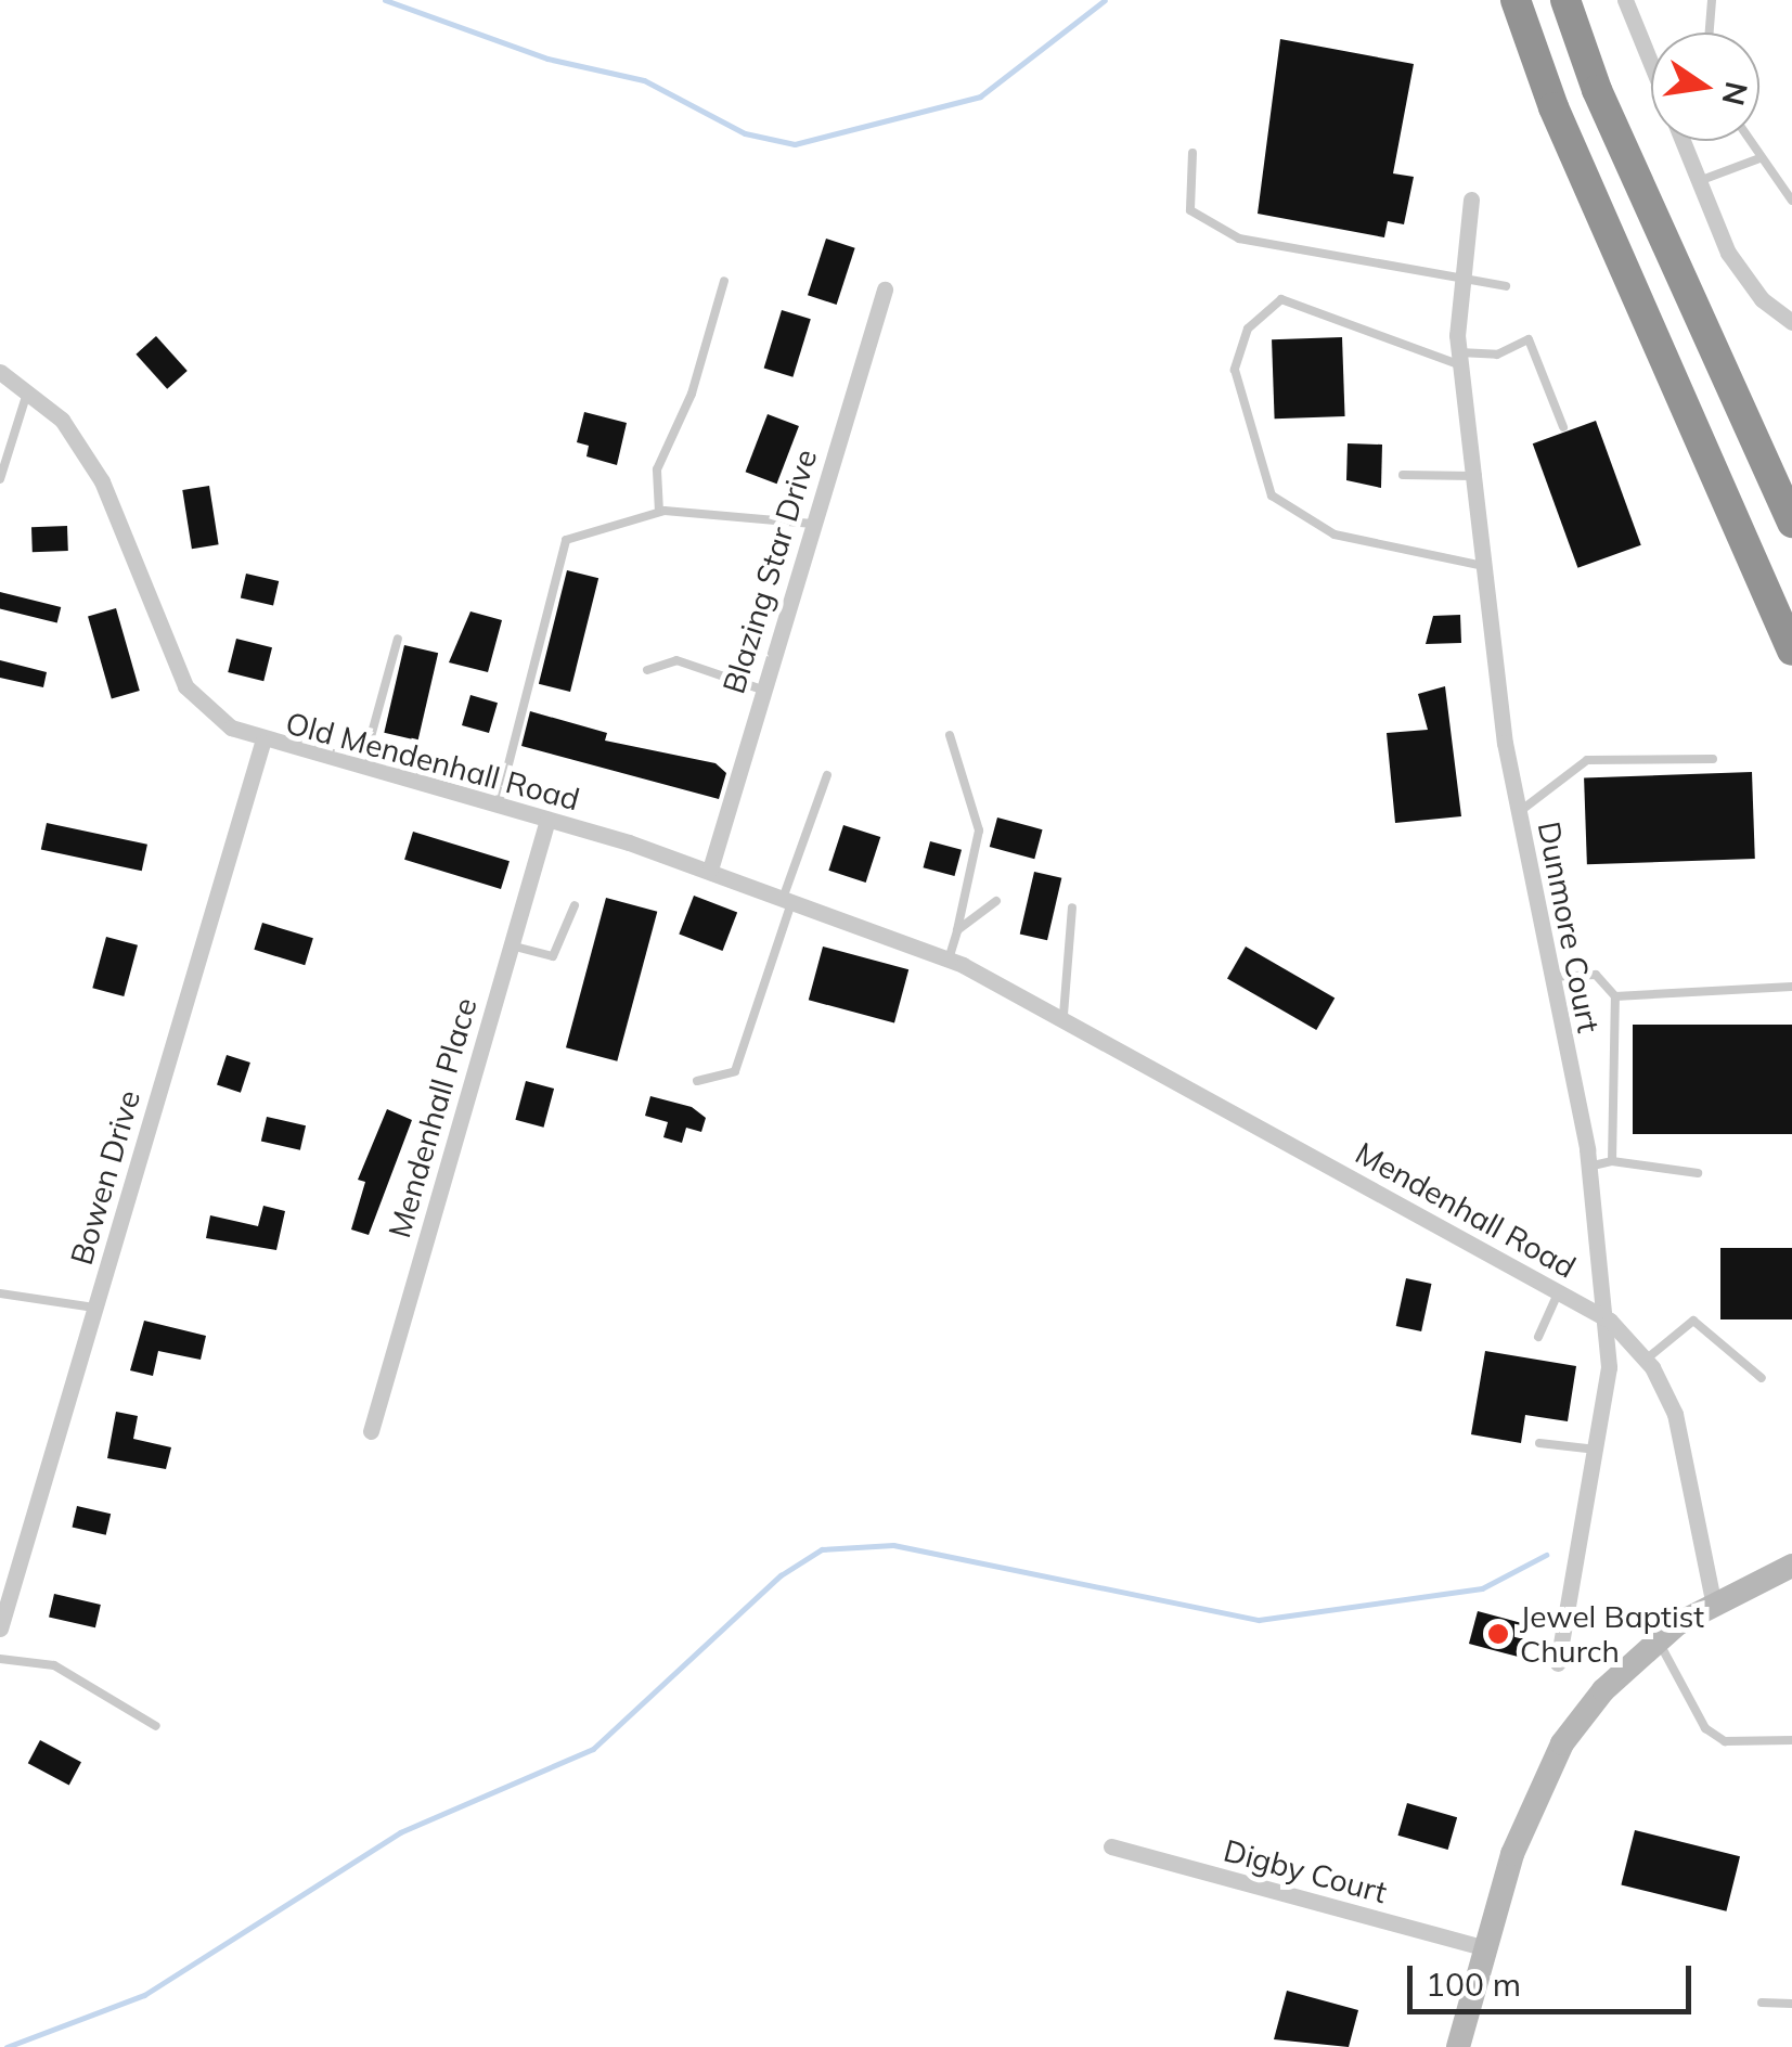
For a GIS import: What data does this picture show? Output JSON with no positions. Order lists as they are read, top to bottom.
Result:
{
  "streets": {
    "street": [
      "Blazing Star Drive",
      "Old Mendenhall Road",
      "Dunmore Court",
      "Mendenhall Place",
      "Bowen Drive",
      "Mendenhall Road",
      "Digby Court"
    ]
  },
  "crossings": [
    ["Blazing Star Drive", "Old Mendenhall Road"],
    ["Old Mendenhall Road", "Mendenhall Place"],
    ["Old Mendenhall Road", "Bowen Drive"],
    ["Old Mendenhall Road", "Mendenhall Road"],
    ["Dunmore Court", "Mendenhall Road"]
  ],
  "places": ["Jewel Baptist Church"],
  "scale_bar": "100 m",
  "north": "right"
}
